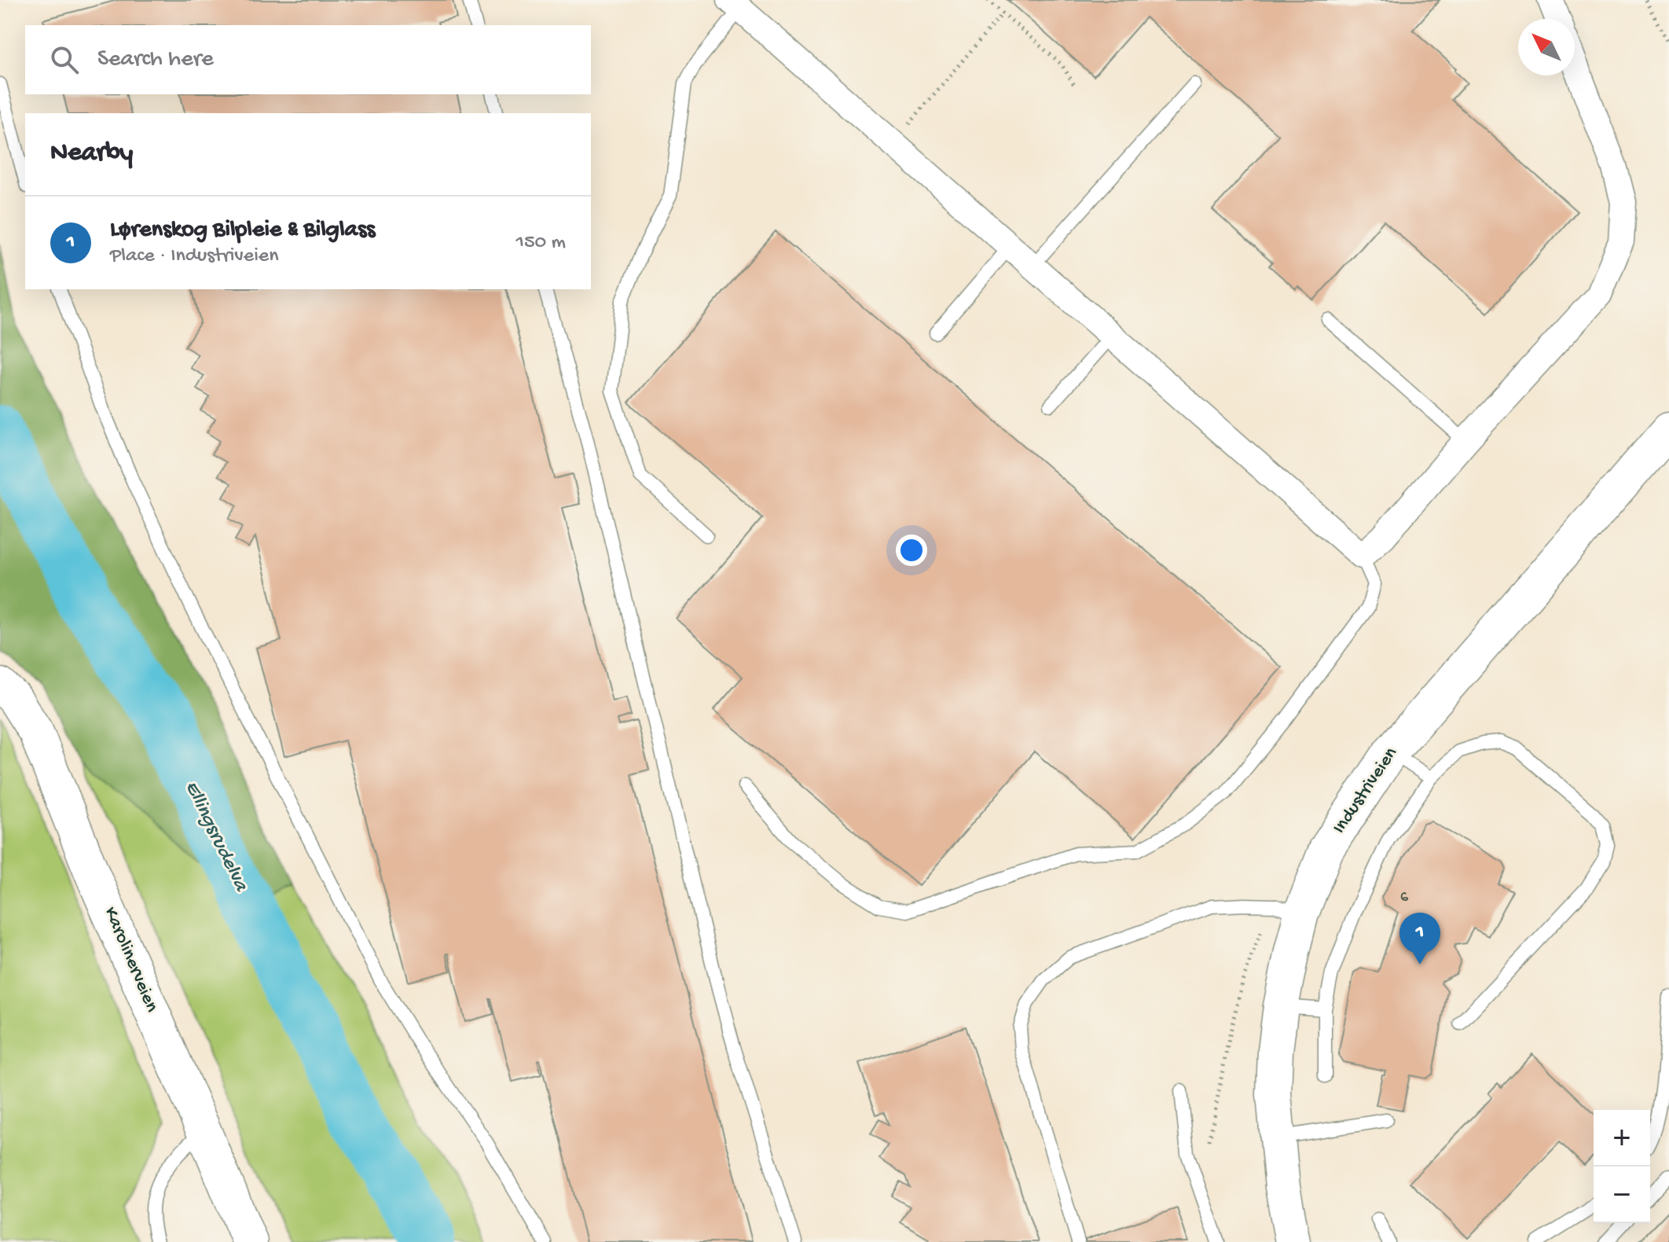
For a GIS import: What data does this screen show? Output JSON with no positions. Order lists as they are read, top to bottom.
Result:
{
  "streets": {
    "street": ["Industriveien", "Karolinerveien"]
  },
  "water": ["Ellingsrudelva"],
  "house_numbers": ["6"],
  "north": "top left",
  "page": {
    "search": "Search here",
    "heading": "Nearby",
    "list": [
      {
        "mark": "1",
        "name": "Lørenskog Bilpleie & Bilglass",
        "note": "Place · Industriveien",
        "value": "150 m"
      }
    ],
    "pins": "1",
    "map_buttons": ["+", "−"]
  }
}
